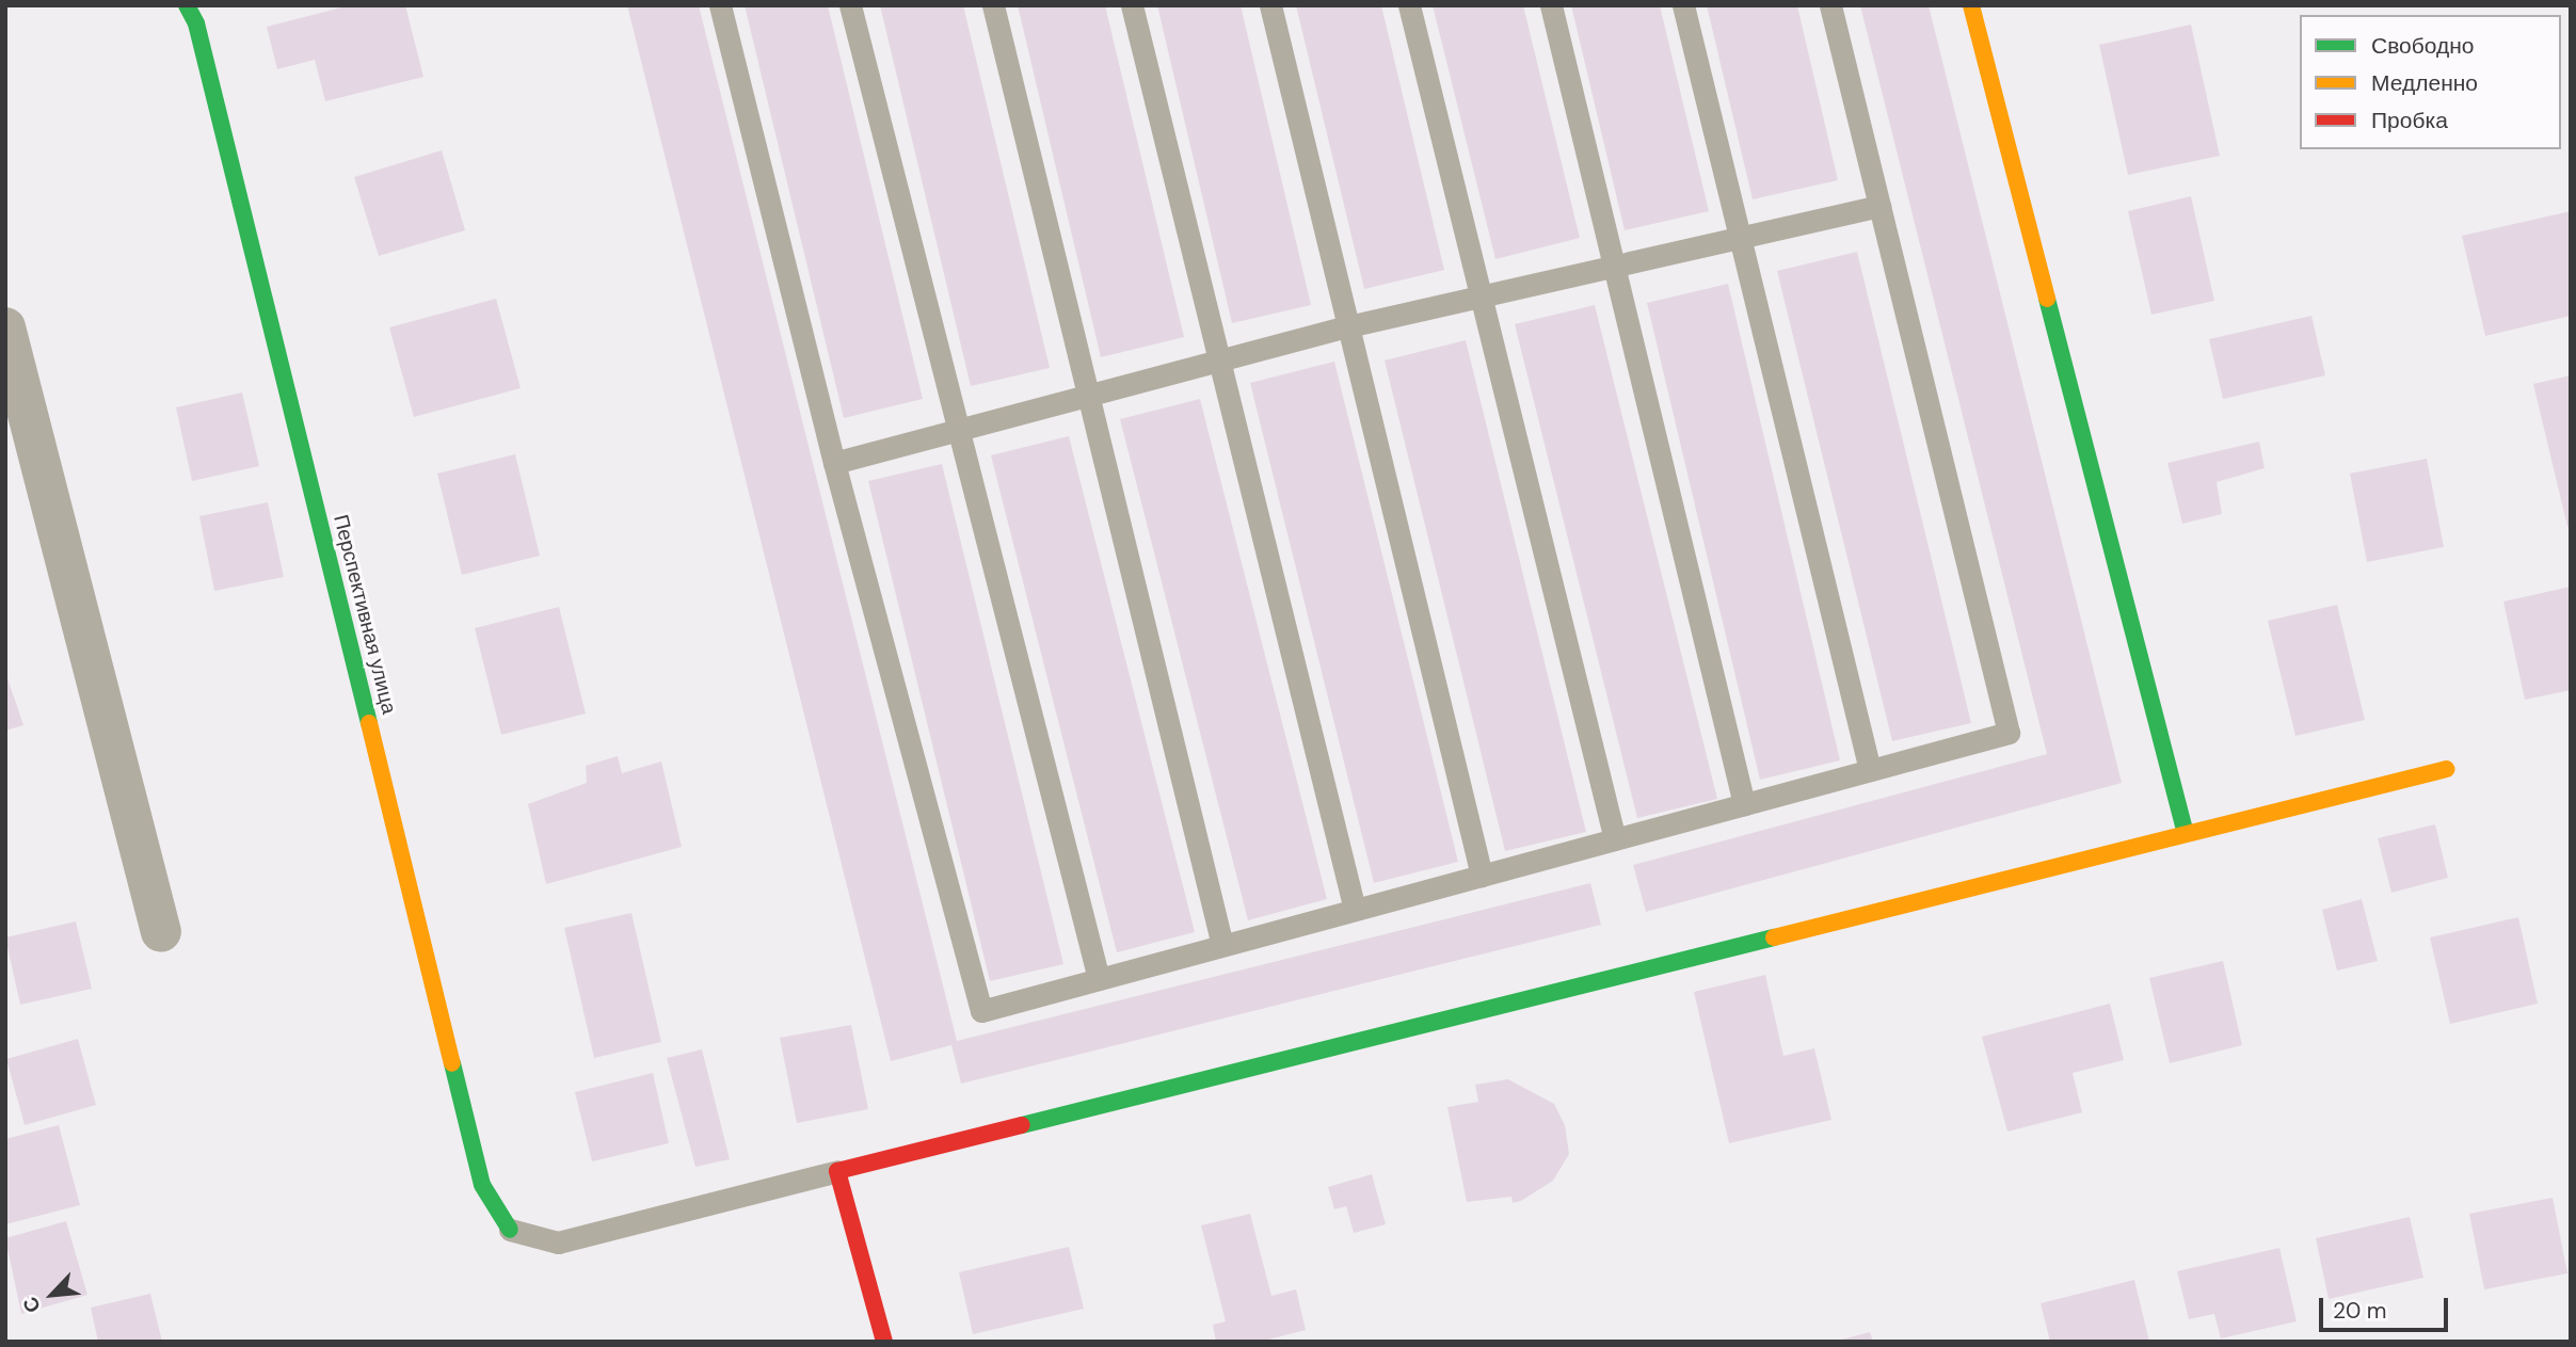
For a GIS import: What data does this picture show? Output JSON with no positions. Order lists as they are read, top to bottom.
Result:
{
  "streets": {
    "street": ["Перспективная улица"]
  },
  "legend": ["Свободно", "Медленно", "Пробка"],
  "scale_bar": "20 m",
  "north": "bottom left"
}
